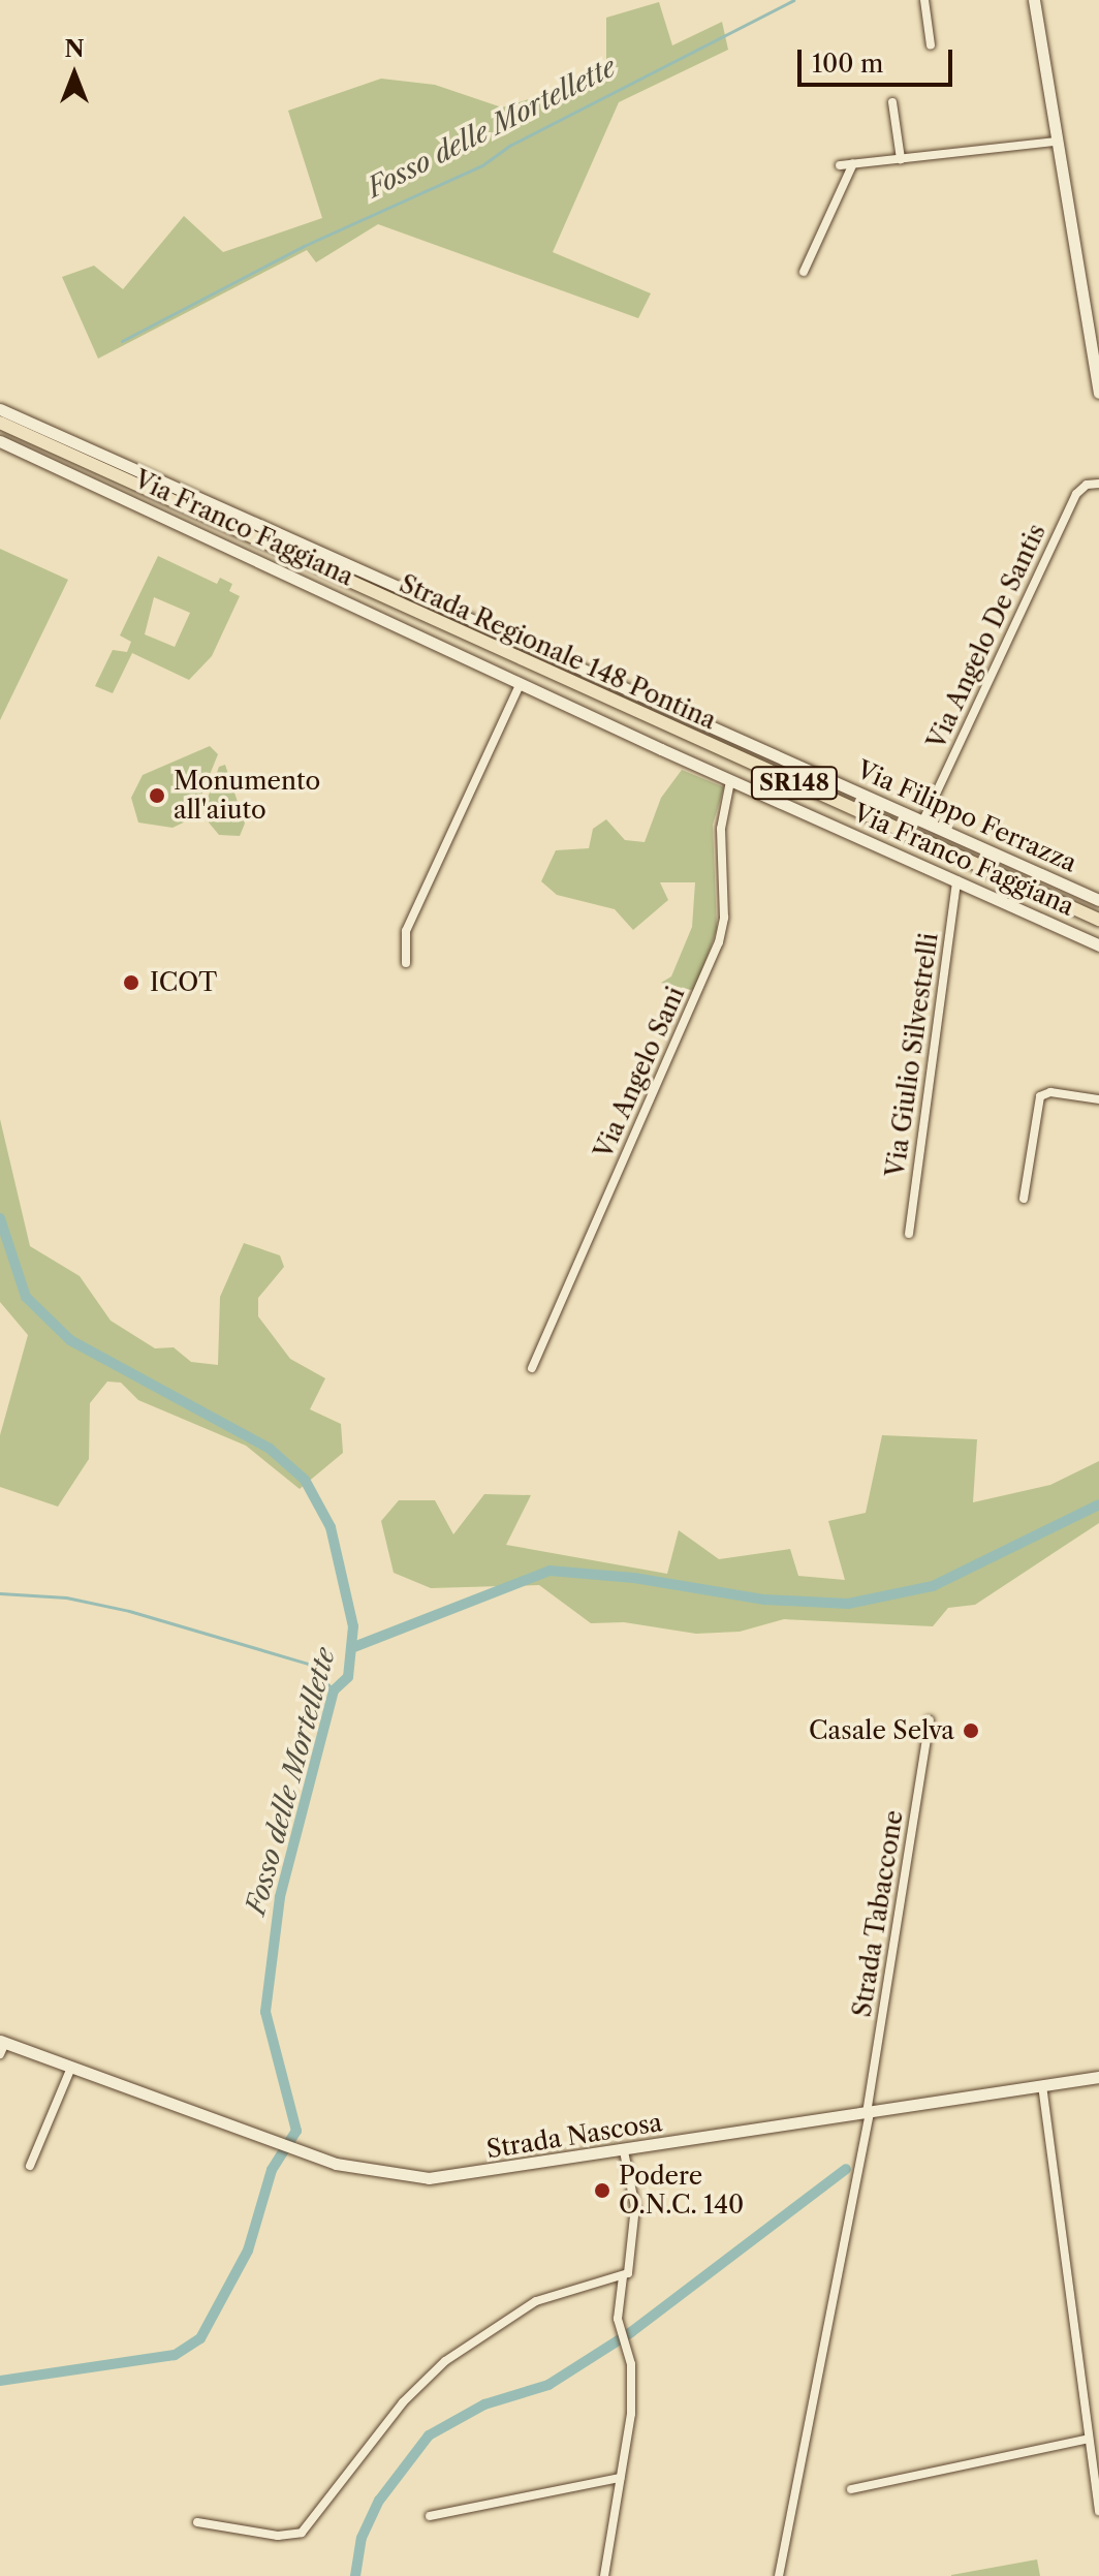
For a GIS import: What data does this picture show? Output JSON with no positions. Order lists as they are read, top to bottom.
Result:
{
  "streets": {
    "main road": ["Strada Regionale 148 Pontina", "SR148"],
    "street": [
      "Via Franco Faggiana",
      "Via Angelo De Santis",
      "Via Filippo Ferrazza",
      "Via Giulio Silvestrelli",
      "Via Angelo Sani",
      "Strada Tabaccone",
      "Strada Nascosa"
    ]
  },
  "crossings": [
    ["Via Franco Faggiana", "Via Giulio Silvestrelli"],
    ["Via Franco Faggiana", "Via Angelo Sani"],
    ["Via Angelo De Santis", "Via Filippo Ferrazza"],
    ["Strada Tabaccone", "Strada Nascosa"]
  ],
  "water": ["Fosso delle Mortellette"],
  "places": [
    "Monumento all'aiuto",
    "ICOT",
    "Casale Selva",
    "Podere O.N.C. 140"
  ],
  "scale_bar": "100 m",
  "north": "top"
}
